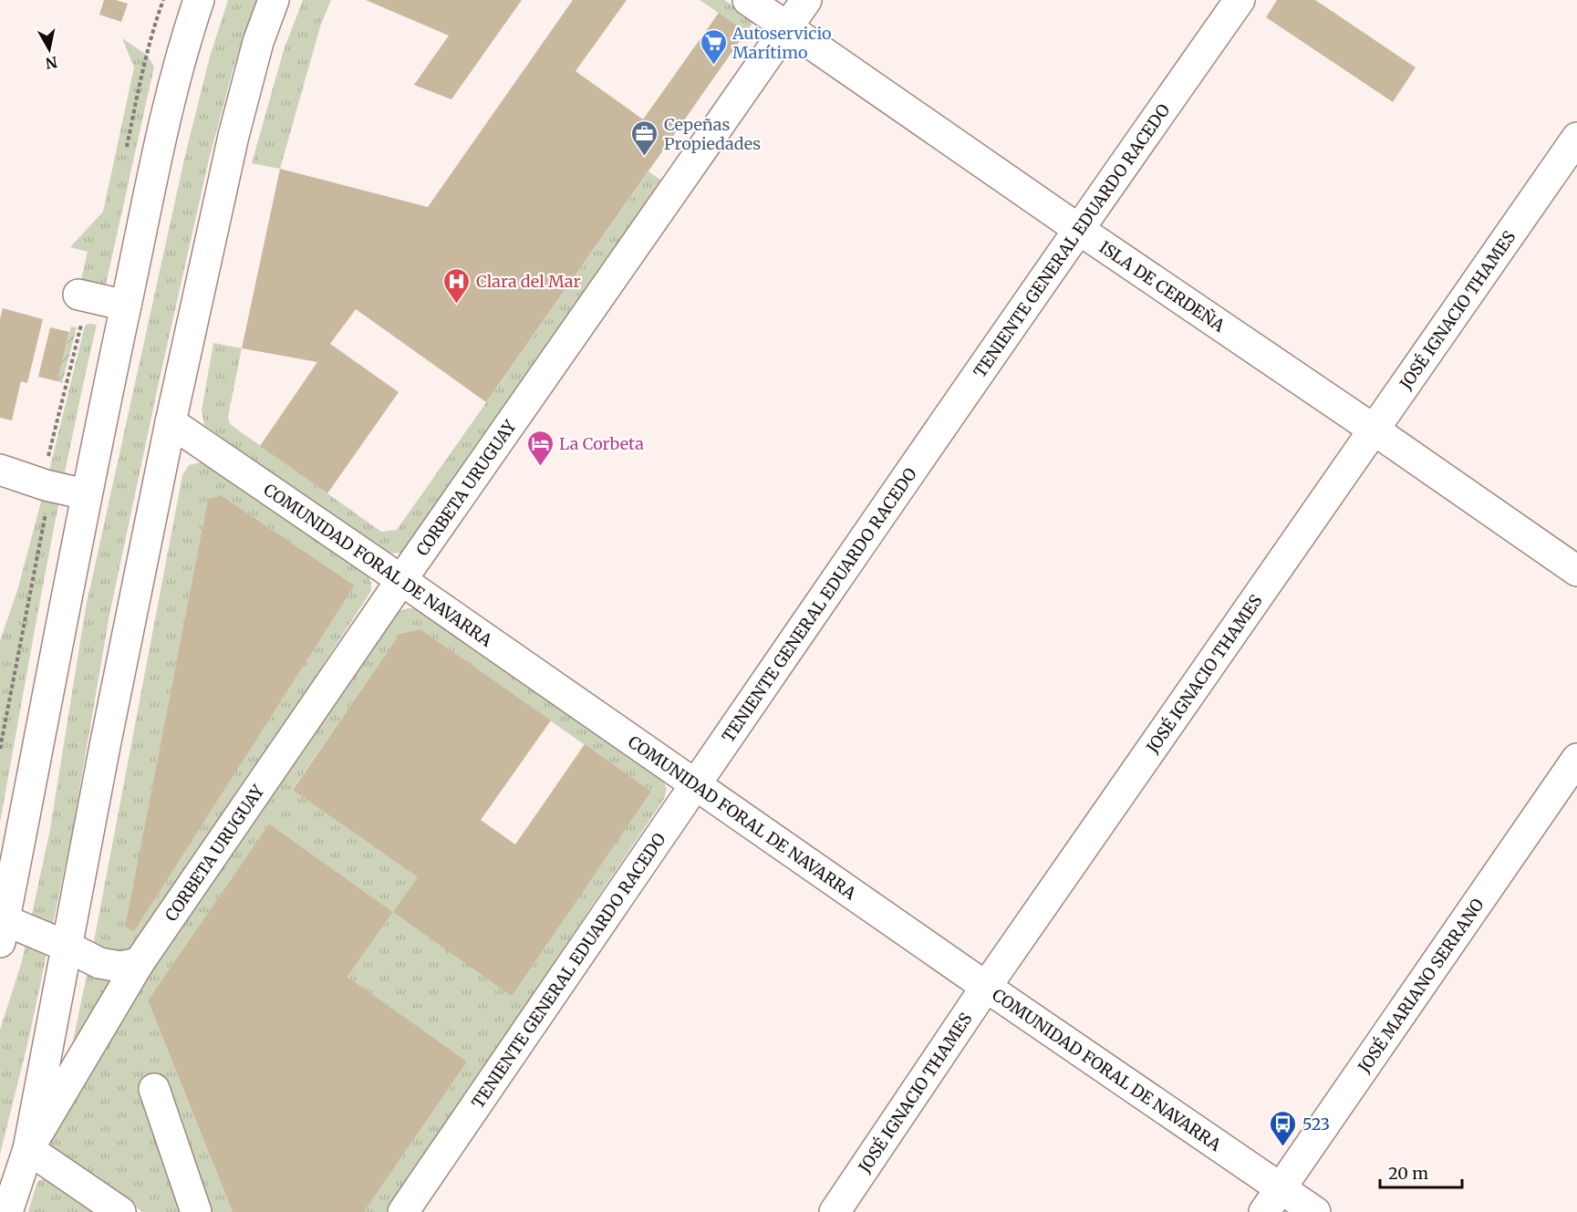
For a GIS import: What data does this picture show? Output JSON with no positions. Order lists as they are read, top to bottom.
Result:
{
  "streets": {
    "street": [
      "TENIENTE GENERAL EDUARDO RACEDO",
      "ISLA DE CERDEÑA",
      "JOSÉ IGNACIO THAMES",
      "CORBETA URUGUAY",
      "COMUNIDAD FORAL DE NAVARRA",
      "JOSÉ MARIANO SERRANO"
    ]
  },
  "crossings": [
    ["TENIENTE GENERAL EDUARDO RACEDO", "ISLA DE CERDEÑA"],
    ["TENIENTE GENERAL EDUARDO RACEDO", "COMUNIDAD FORAL DE NAVARRA"],
    ["ISLA DE CERDEÑA", "JOSÉ IGNACIO THAMES"],
    ["ISLA DE CERDEÑA", "CORBETA URUGUAY"],
    ["JOSÉ IGNACIO THAMES", "COMUNIDAD FORAL DE NAVARRA"],
    ["CORBETA URUGUAY", "COMUNIDAD FORAL DE NAVARRA"],
    ["COMUNIDAD FORAL DE NAVARRA", "JOSÉ MARIANO SERRANO"]
  ],
  "places": {
    "supermarket": ["Autoservicio Marítimo"],
    "office": ["Cepeñas Propiedades"],
    "hospital": ["Clara del Mar"],
    "hotel": ["La Corbeta"],
    "bus stop": ["523"]
  },
  "scale_bar": "20 m",
  "north": "bottom"
}
